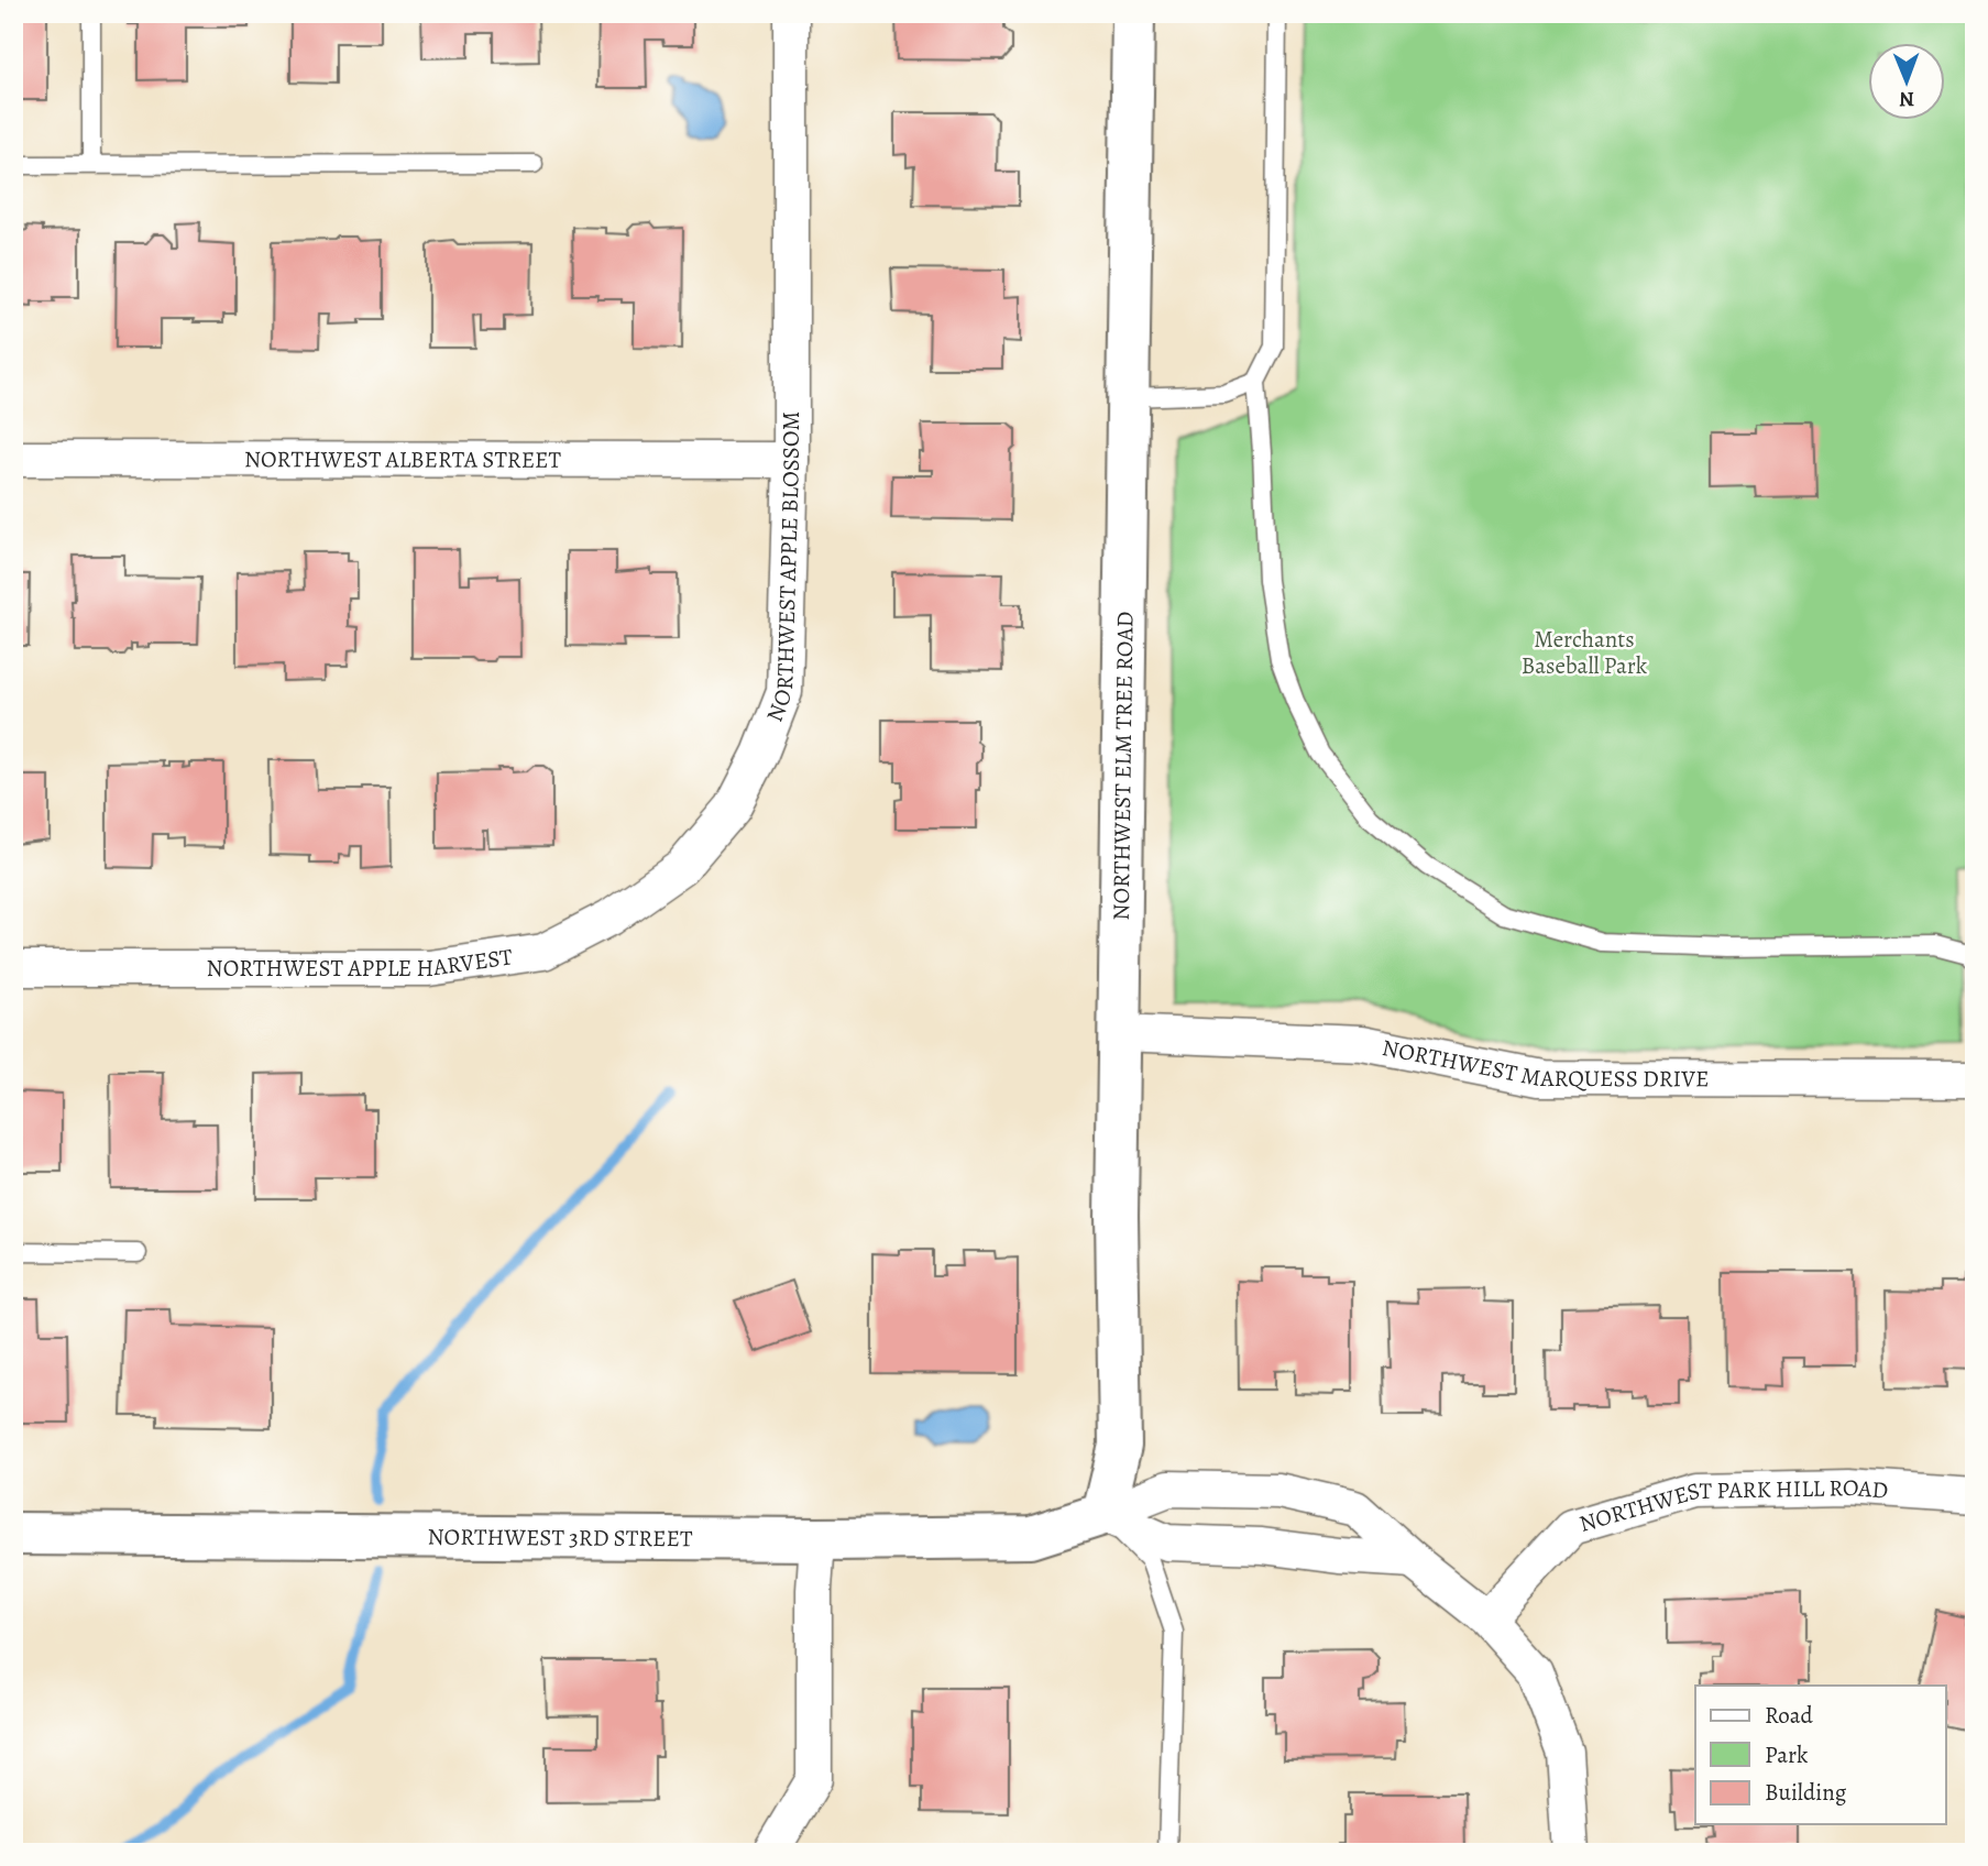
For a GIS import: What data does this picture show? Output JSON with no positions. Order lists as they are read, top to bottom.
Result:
{
  "streets": {
    "street": [
      "NORTHWEST ALBERTA STREET",
      "NORTHWEST APPLE BLOSSOM",
      "NORTHWEST ELM TREE ROAD",
      "NORTHWEST APPLE HARVEST",
      "NORTHWEST MARQUESS DRIVE",
      "NORTHWEST PARK HILL ROAD",
      "NORTHWEST 3RD STREET"
    ]
  },
  "crossings": [
    ["NORTHWEST ALBERTA STREET", "NORTHWEST APPLE BLOSSOM"],
    ["NORTHWEST APPLE BLOSSOM", "NORTHWEST APPLE HARVEST"],
    ["NORTHWEST ELM TREE ROAD", "NORTHWEST MARQUESS DRIVE"],
    ["NORTHWEST ELM TREE ROAD", "NORTHWEST 3RD STREET"]
  ],
  "parks": ["Merchants Baseball Park"],
  "legend": ["Road", "Park", "Building"],
  "north": "bottom"
}
